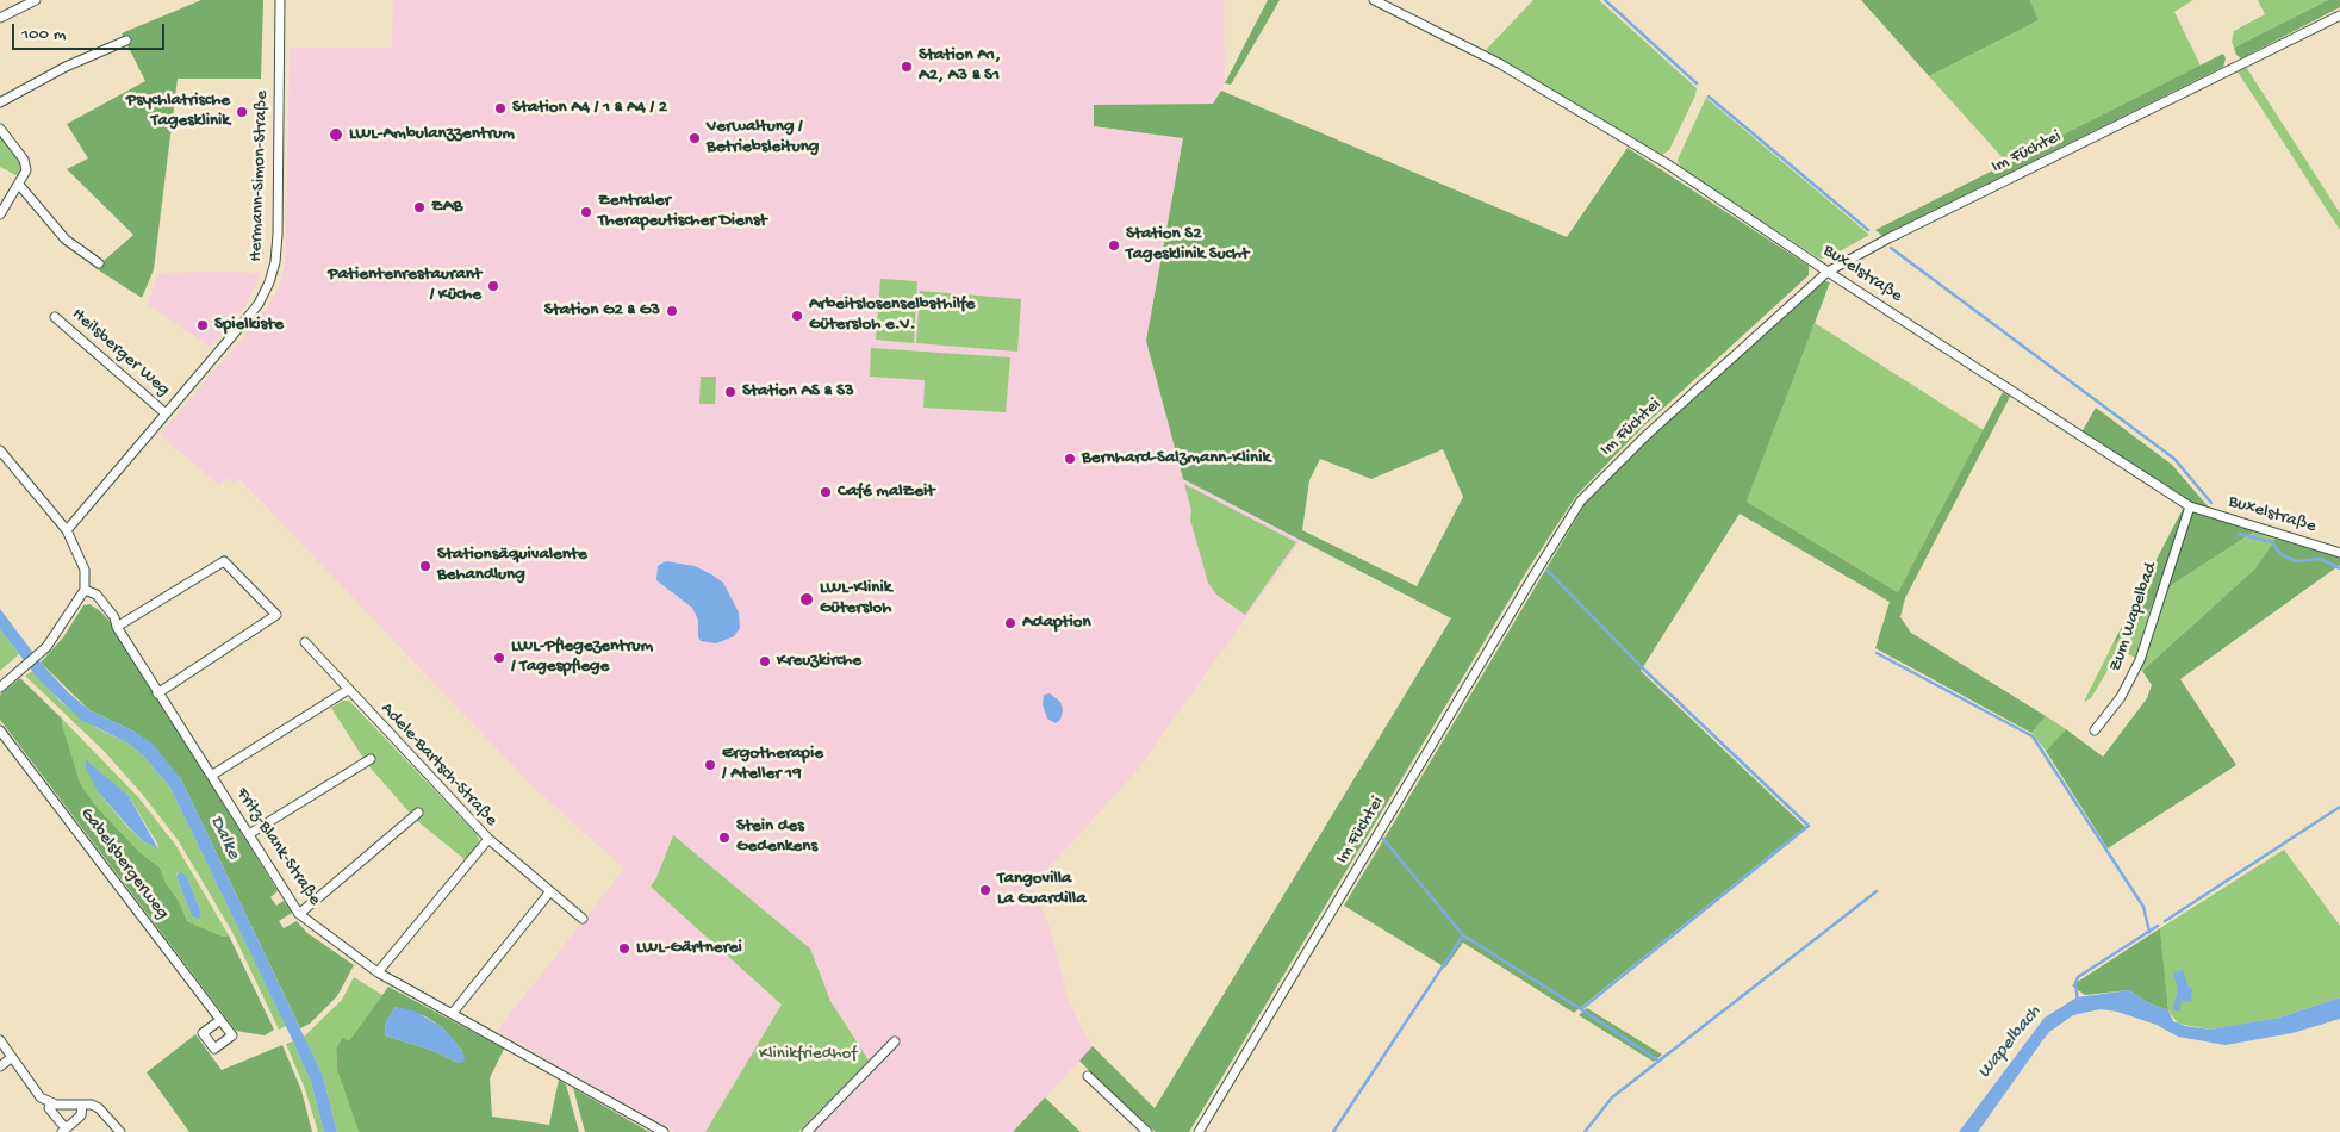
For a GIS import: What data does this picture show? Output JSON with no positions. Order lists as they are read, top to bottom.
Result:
{
  "streets": {
    "street": [
      "Im Füchtei",
      "Hermann-Simon-Straße",
      "Buxelstraße",
      "Heilsberger Weg",
      "Zum Wapelbad",
      "Adele-Bartsch-Straße",
      "Fritz-Blank-Straße",
      "Gabelsbergerweg"
    ]
  },
  "crossings": [
    ["Im Füchtei", "Buxelstraße"],
    ["Hermann-Simon-Straße", "Heilsberger Weg"],
    ["Buxelstraße", "Zum Wapelbad"],
    ["Adele-Bartsch-Straße", "Fritz-Blank-Straße"]
  ],
  "water": ["Dalke", "Wapelbach"],
  "parks": ["Klinikfriedhof"],
  "places": [
    "Station A1, A2, A3 & S1",
    "Station A4 / 1 & A4 / 2",
    "Psychlatrische Tagesklinik",
    "LWL-Ambulanzzentrum",
    "Verwaltung / Betriebsleitung",
    "ZAB",
    "Zentraler Therapeutischer Dienst",
    "Station S2 Tagesklinik Sucht",
    "Patientenrestaurant / Küche",
    "Station G2 & G3",
    "Arbeitslosenselbsthilfe Gütersloh e.V.",
    "Spielkiste",
    "Station AS & S3",
    "Bernhard-Salzmann-Klinik",
    "Café malZeit",
    "Stationsäquivalente Behandlung",
    "LWL-Klinik Gütersloh",
    "Adaption",
    "LWL-Pflegezentrum / Tagespflege",
    "Kreuzkirche",
    "Ergotherapie / Ateller 19",
    "Stein des Gedenkens",
    "Tangovilla La Guardilla",
    "LWL-Gärtnerei"
  ],
  "scale_bar": "100 m"
}
